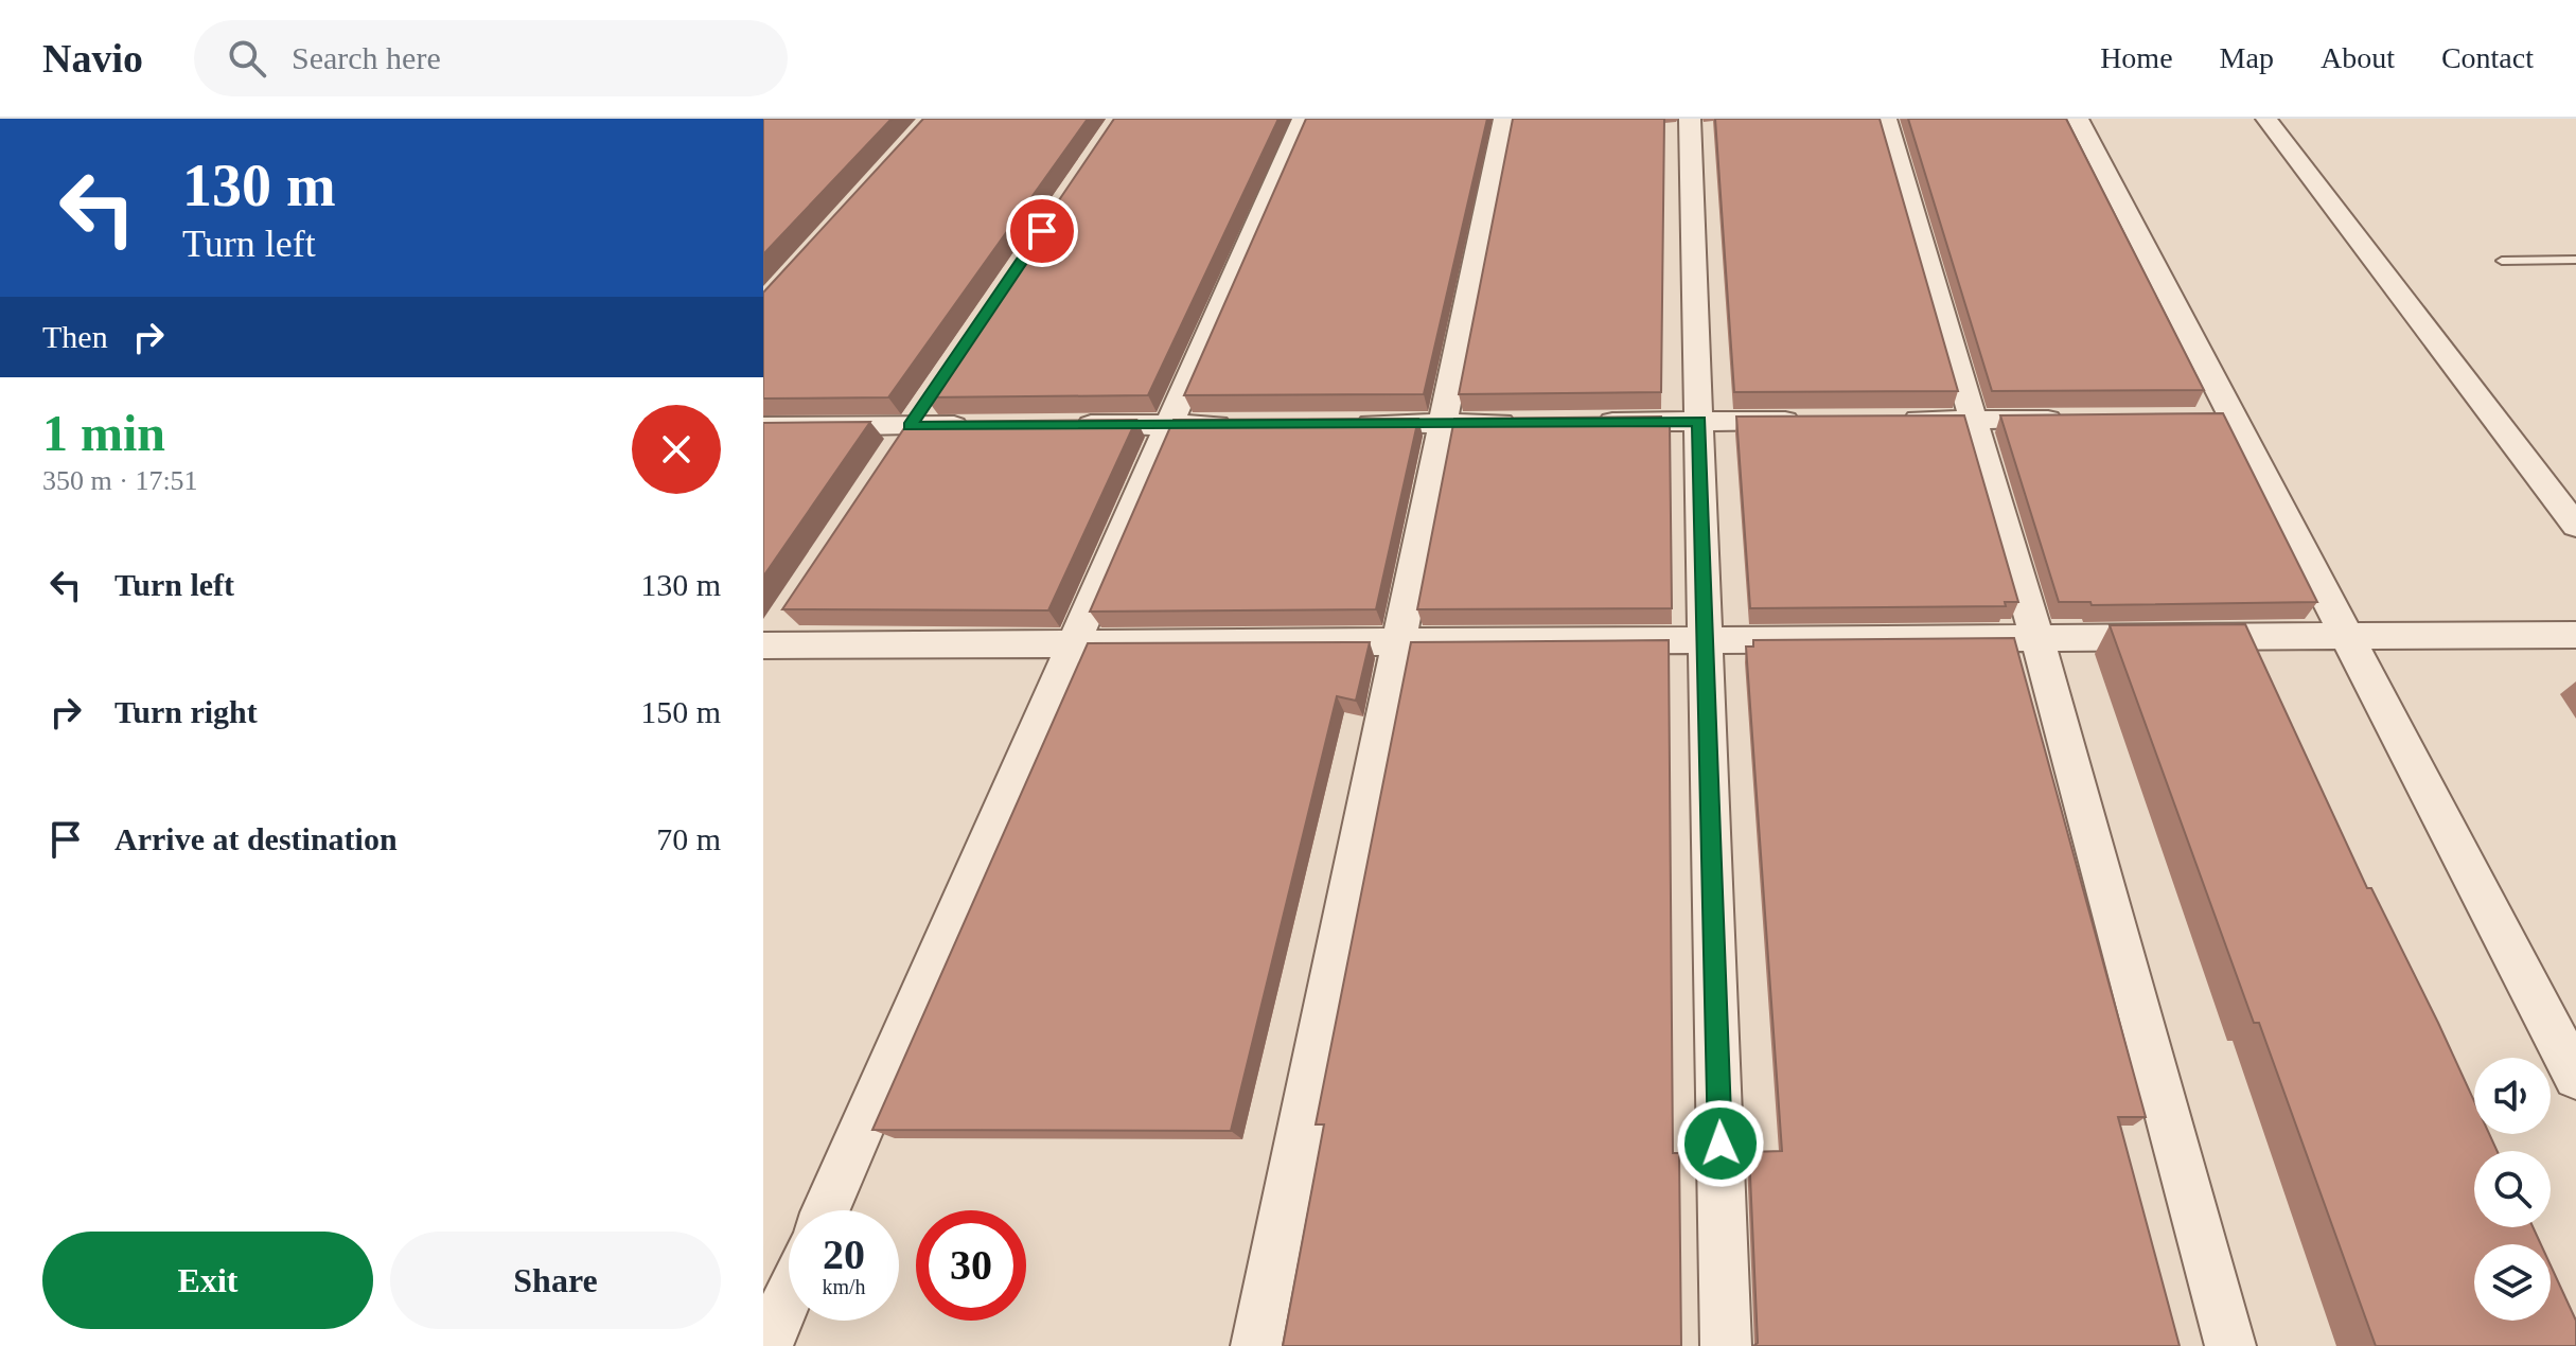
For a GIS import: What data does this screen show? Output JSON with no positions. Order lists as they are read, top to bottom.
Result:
{
  "page": {
    "header": "Navio",
    "search": "Search here",
    "nav": [
      "Home",
      "Map",
      "About",
      "Contact"
    ],
    "turn": ["130 m", "Turn left"],
    "then": "Then",
    "heading": ["1 min", "350 m · 17:51"],
    "list": [
      {
        "name": "Turn left",
        "value": "130 m"
      },
      {
        "name": "Turn right",
        "value": "150 m"
      },
      {
        "name": "Arrive at destination",
        "value": "70 m"
      }
    ],
    "speed": "20 km/h",
    "limit": "30",
    "buttons": ["Exit", "Share"]
  }
}
